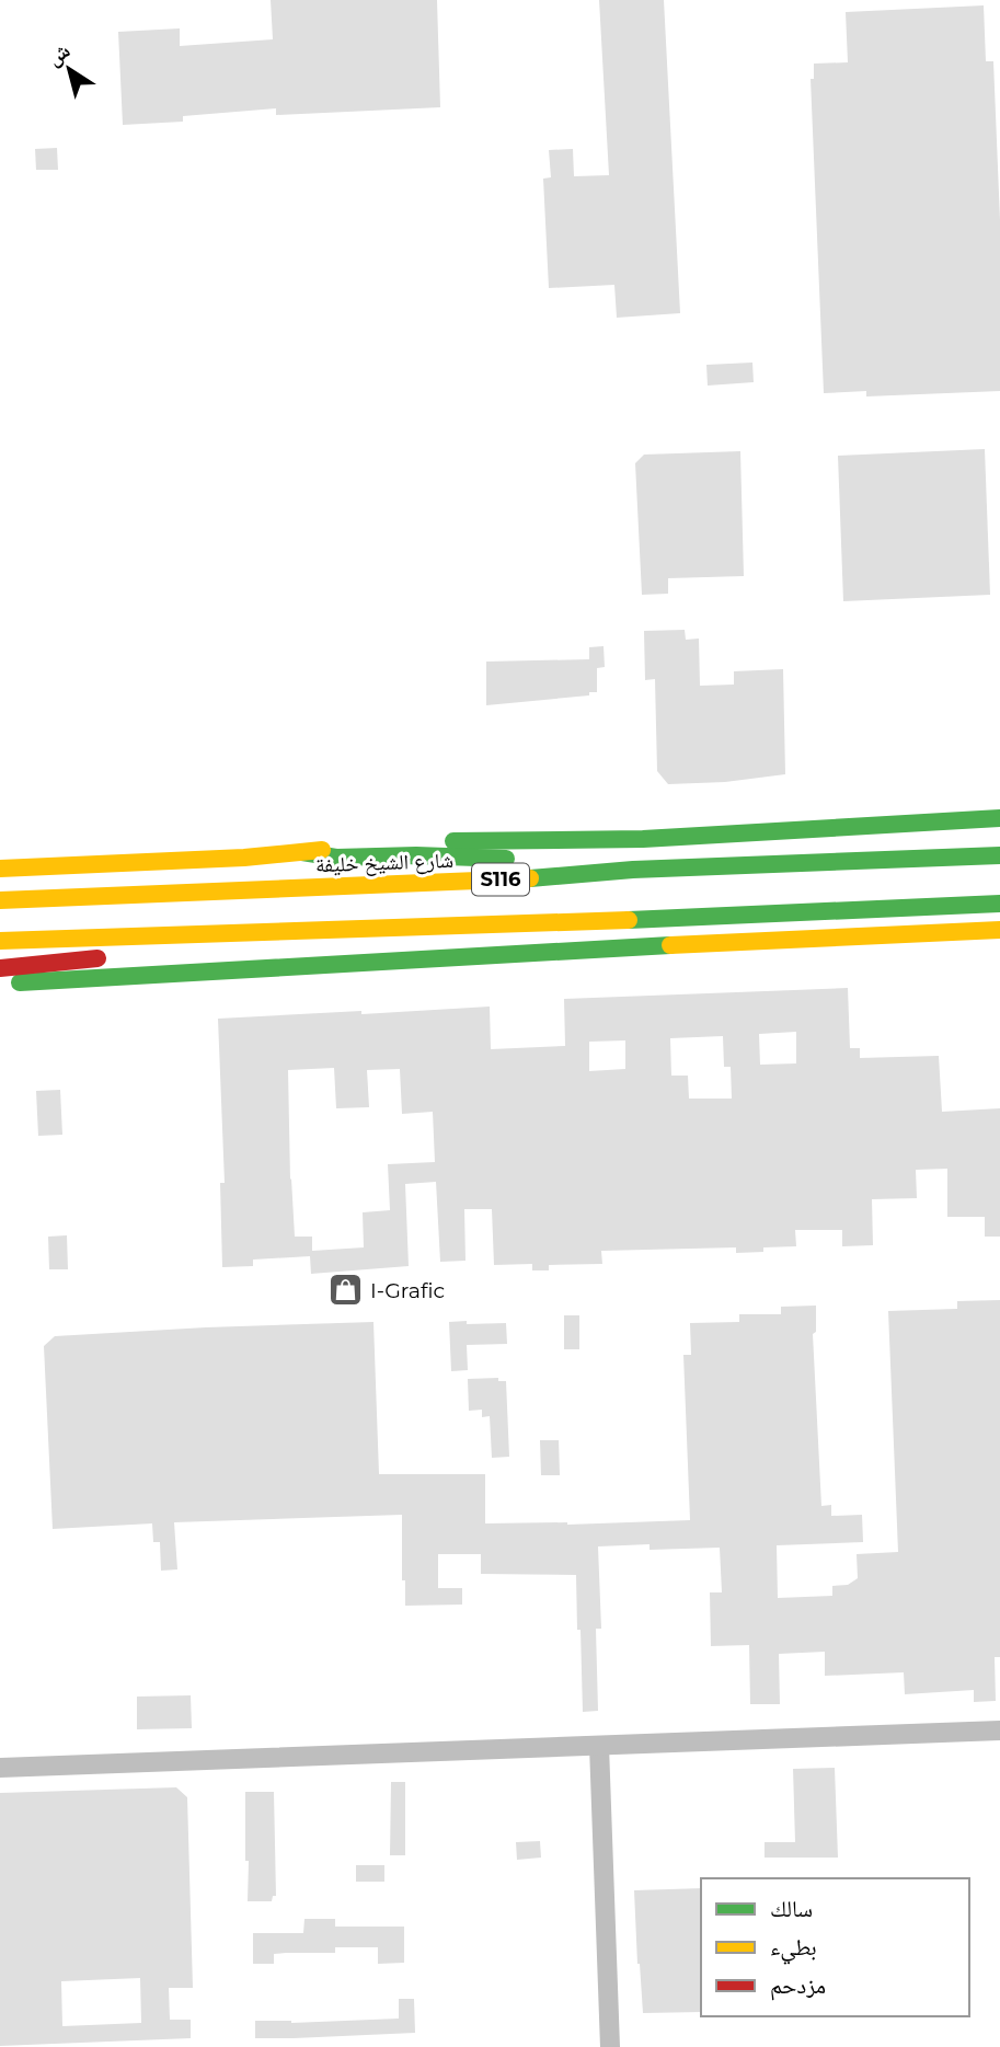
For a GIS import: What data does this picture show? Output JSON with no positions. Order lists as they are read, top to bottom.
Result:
{
  "streets": {
    "main road": ["شارع الشيخ خليفة", "S116"]
  },
  "places": {
    "shop": ["I-Grafic"]
  },
  "legend": ["سالك", "بطيء", "مزدحم"],
  "north": "top left"
}
